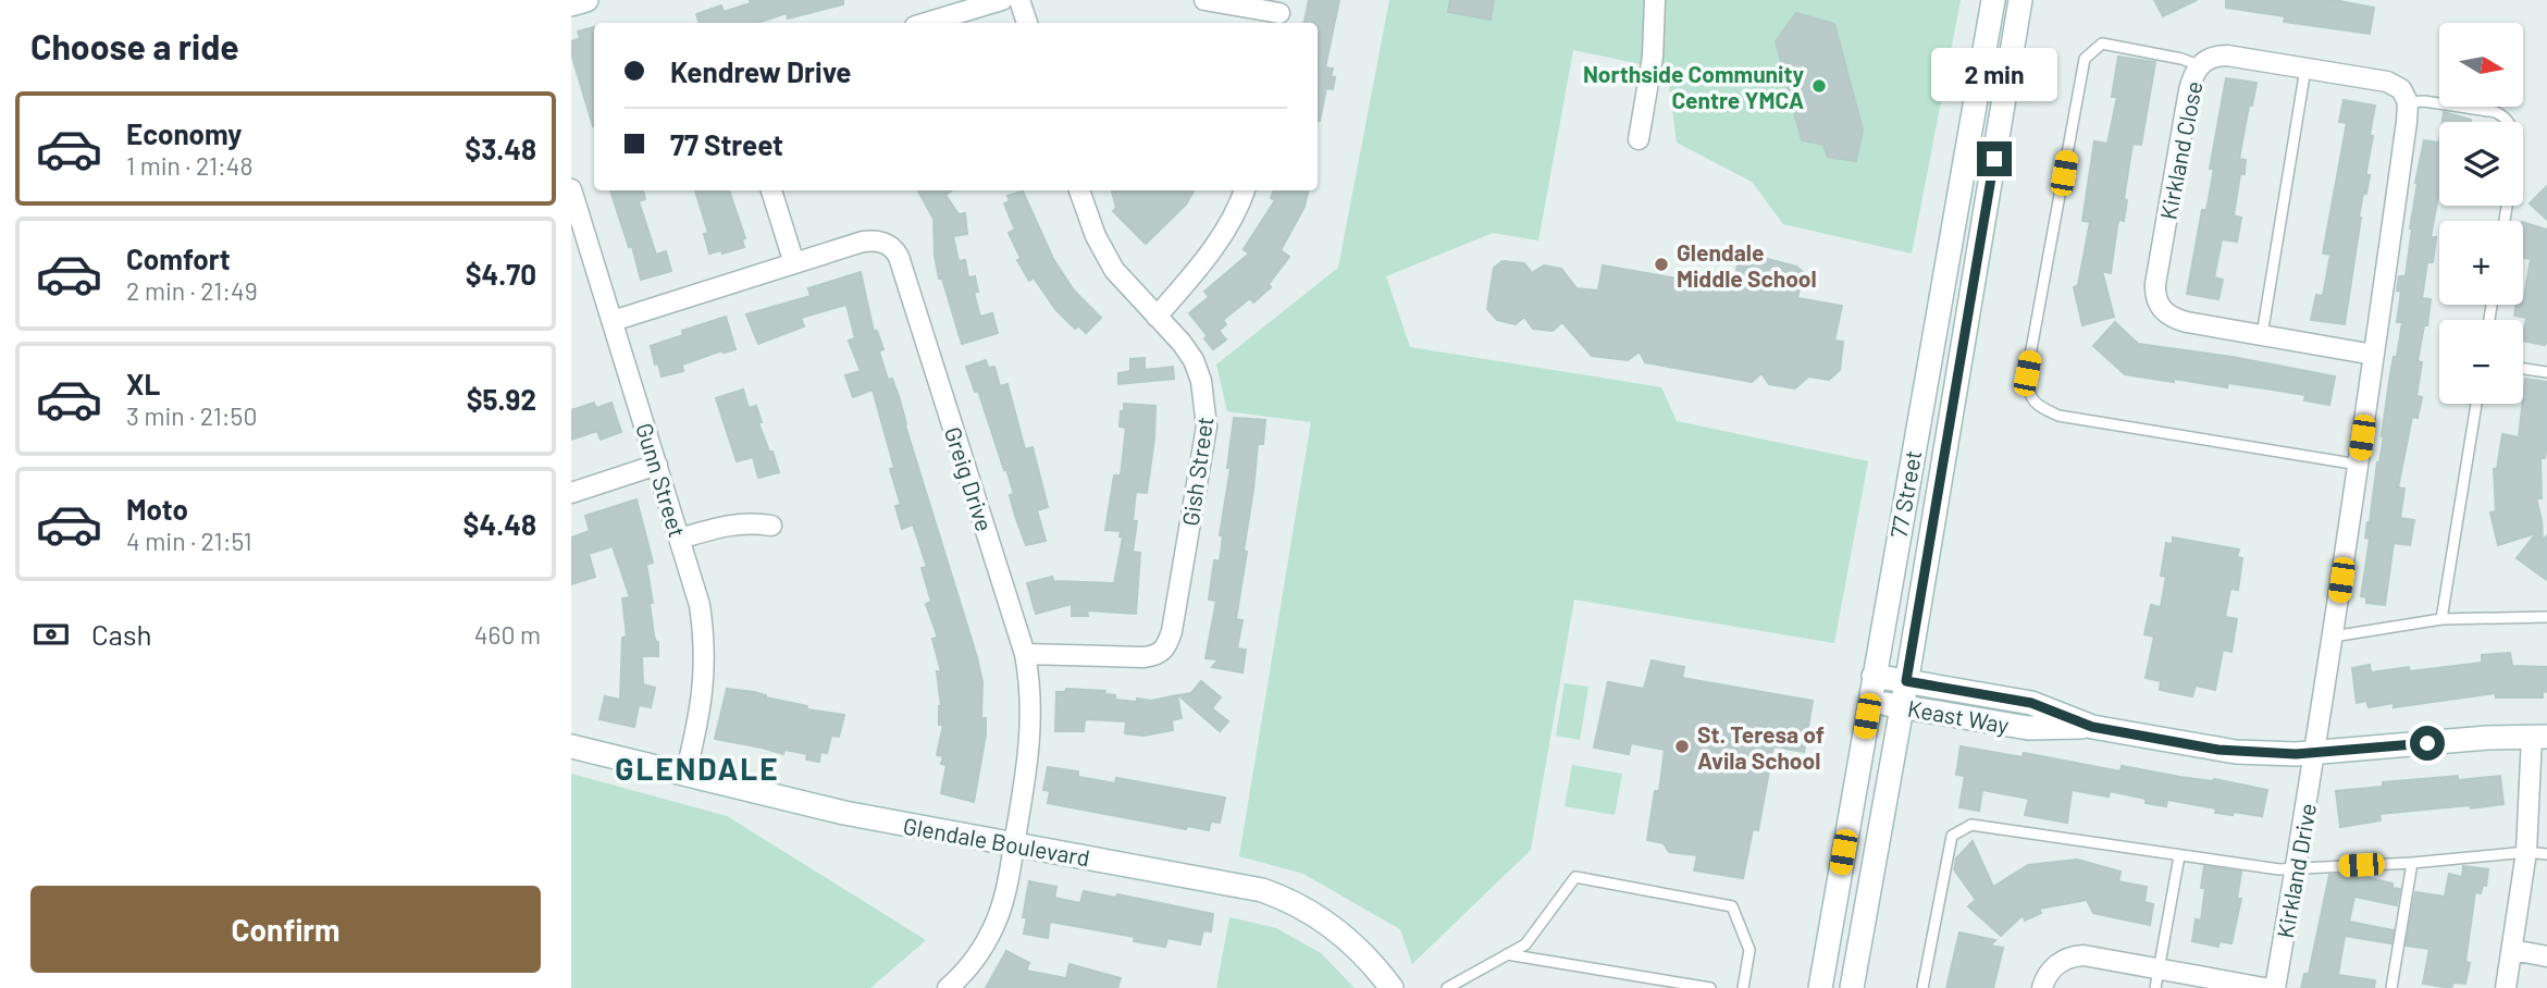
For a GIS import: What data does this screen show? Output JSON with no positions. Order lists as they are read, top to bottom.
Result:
{
  "streets": {
    "main road": ["77 Street", "Keast Way", "Glendale Boulevard"],
    "street": [
      "Kirkland Close",
      "Gish Street",
      "Greig Drive",
      "Gunn Street",
      "Kirkland Drive"
    ]
  },
  "crossings": [
    ["Gish Street", "Greig Drive"],
    ["Greig Drive", "Gunn Street"],
    ["Greig Drive", "Glendale Boulevard"],
    ["Gunn Street", "Glendale Boulevard"],
    ["77 Street", "Keast Way"],
    ["Keast Way", "Kirkland Drive"]
  ],
  "districts": ["GLENDALE"],
  "places": ["Northside Community Centre YMCA", "Glendale Middle School", "St. Teresa of Avila School"],
  "north": "right",
  "page": {
    "heading": "Choose a ride",
    "map_buttons": ["+", "−"],
    "banner": ["Kendrew Drive", "77 Street"],
    "bubble": "2 min",
    "list": [
      {
        "name": "Economy",
        "note": "1 min · 21:48",
        "value": "$3.48"
      },
      {
        "name": "Comfort",
        "note": "2 min · 21:49",
        "value": "$4.70"
      },
      {
        "name": "XL",
        "note": "3 min · 21:50",
        "value": "$5.92"
      },
      {
        "name": "Moto",
        "note": "4 min · 21:51",
        "value": "$4.48"
      }
    ],
    "pay": ["Cash", "460 m"],
    "buttons": "Confirm"
  }
}
